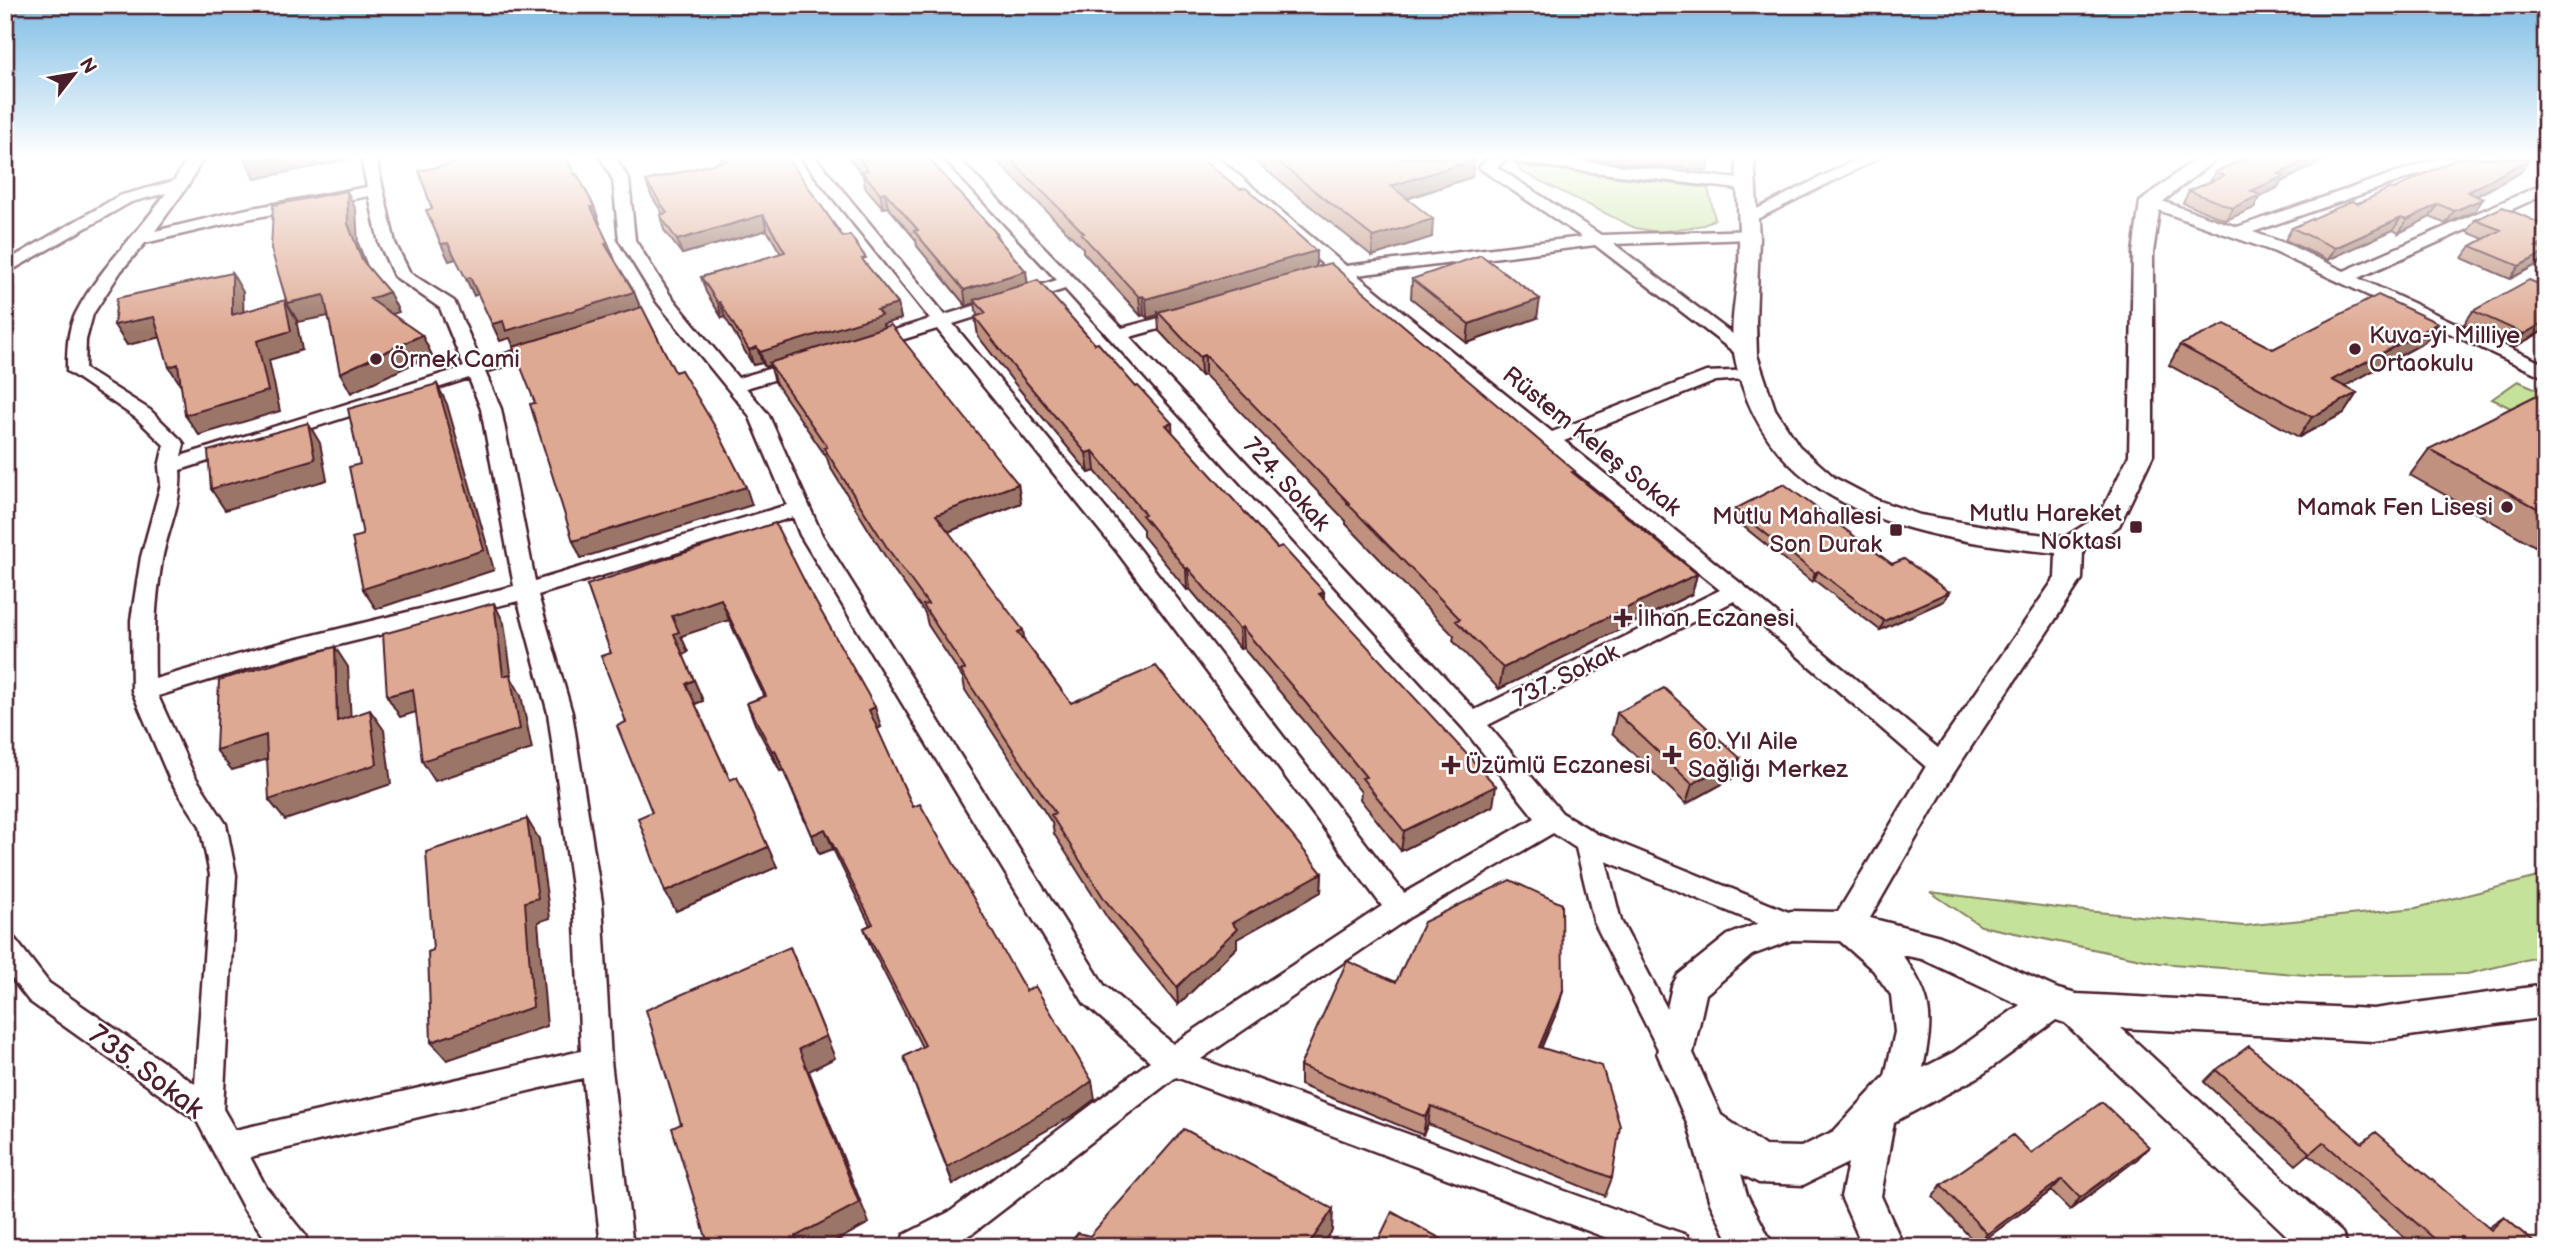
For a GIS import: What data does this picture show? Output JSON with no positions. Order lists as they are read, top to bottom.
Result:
{
  "streets": {
    "street": [
      "Rüstem Keleş Sokak",
      "724. Sokak",
      "737. Sokak",
      "735. Sokak"
    ]
  },
  "crossings": [
    ["Rüstem Keleş Sokak", "737. Sokak"],
    ["724. Sokak", "737. Sokak"]
  ],
  "places": {
    "other": ["Kuva-yi Milliye Ortaokulu", "Örnek Cami", "Mamak Fen Lisesi"],
    "transit": ["Mutlu Hareket Noktası", "Mutlu Mahallesi Son Durak"],
    "health": ["İlhan Eczanesi", "60. Yıl Aile Sağlığı Merkez", "Üzümlü Eczanesi"]
  },
  "north": "top right"
}
